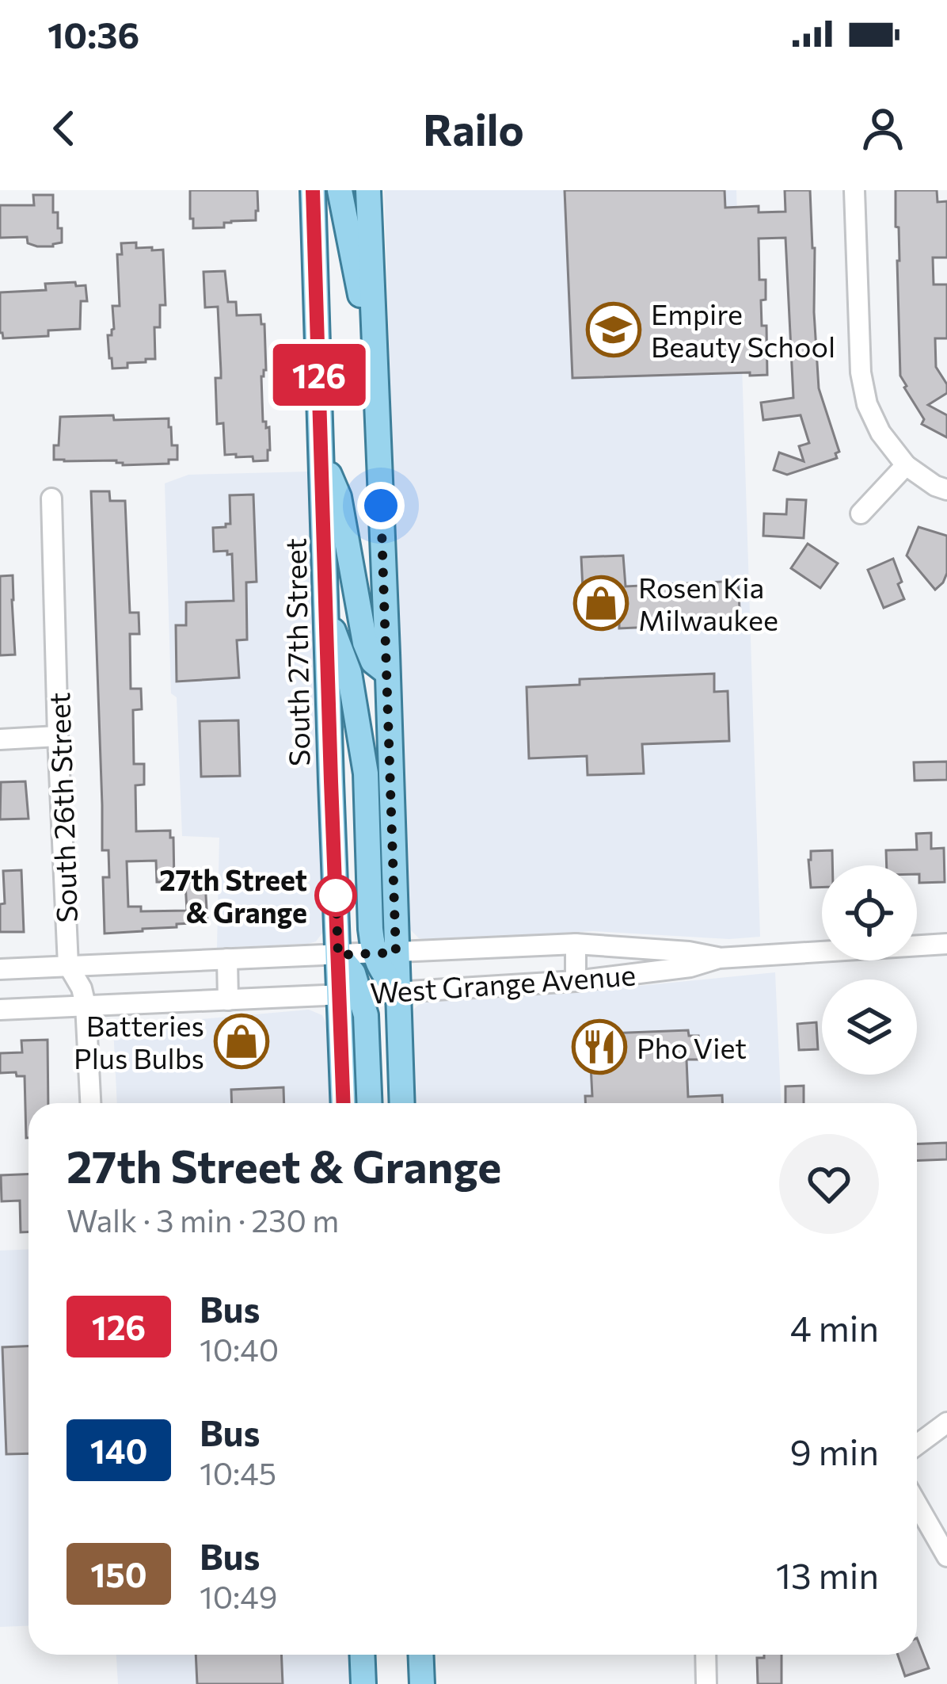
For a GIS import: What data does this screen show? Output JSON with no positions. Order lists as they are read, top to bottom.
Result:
{
  "streets": {
    "main road": ["South 27th Street"],
    "street": ["South 26th Street", "West Grange Avenue"]
  },
  "crossings": [
    ["South 27th Street", "West Grange Avenue"],
    ["South 26th Street", "West Grange Avenue"]
  ],
  "places": {
    "school or university": ["Empire Beauty School"],
    "shop": ["Rosen Kia Milwaukee", "Batteries Plus Bulbs"],
    "other": ["27th Street & Grange"],
    "restaurant": ["Pho Viet"]
  },
  "lines": ["bus line 126"],
  "page": {
    "status": "10:36",
    "header": "Railo",
    "on_map": "126",
    "heading": ["27th Street & Grange", "Walk · 3 min · 230 m"],
    "list": [
      {
        "mark": "126",
        "name": "Bus",
        "note": "10:40",
        "value": "4 min"
      },
      {
        "mark": "140",
        "name": "Bus",
        "note": "10:45",
        "value": "9 min"
      },
      {
        "mark": "150",
        "name": "Bus",
        "note": "10:49",
        "value": "13 min"
      }
    ]
  }
}
